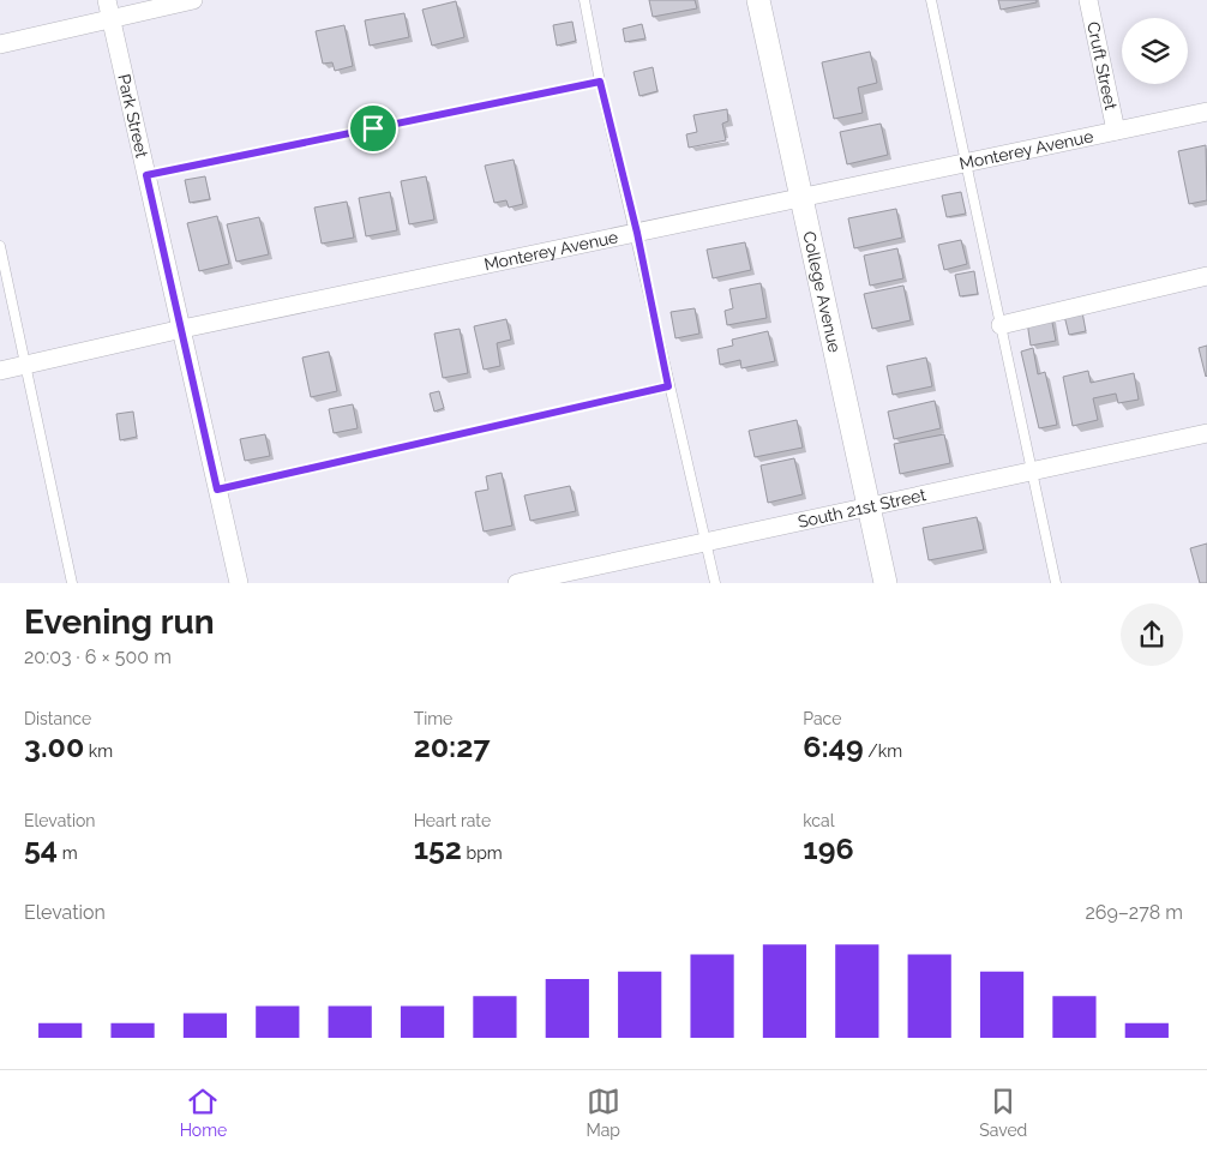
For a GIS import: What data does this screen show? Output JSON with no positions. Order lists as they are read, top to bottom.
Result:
{
  "streets": {
    "street": [
      "Cruft Street",
      "Park Street",
      "Monterey Avenue",
      "College Avenue",
      "South 21st Street"
    ]
  },
  "crossings": [
    ["Cruft Street", "Monterey Avenue"],
    ["Park Street", "Monterey Avenue"],
    ["Monterey Avenue", "College Avenue"],
    ["College Avenue", "South 21st Street"]
  ],
  "page": {
    "heading": ["Evening run", "20:03 · 6 × 500 m"],
    "stats": [
      ["Distance", "3.00 km"],
      ["Time", "20:27"],
      ["Pace", "6:49 /km"],
      ["Elevation", "54 m"],
      ["Heart rate", "152 bpm"],
      ["kcal", "196"]
    ],
    "chart": ["Elevation", "269–278 m"],
    "tabs": ["Home", "Map", "Saved"]
  }
}
